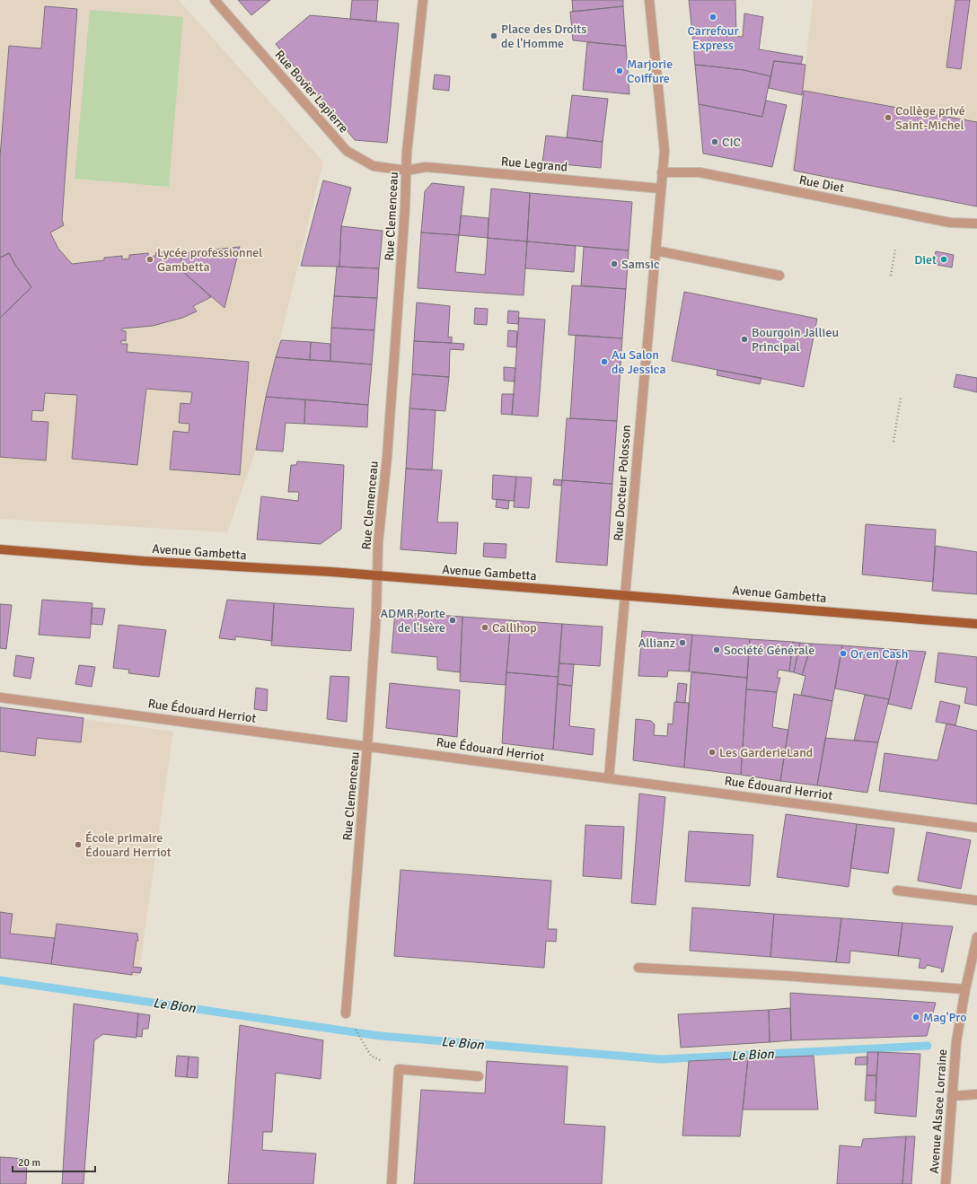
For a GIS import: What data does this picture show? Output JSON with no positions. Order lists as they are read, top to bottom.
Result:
{
  "streets": {
    "main road": ["Avenue Gambetta"],
    "street": [
      "Rue Bovier Lapierre",
      "Rue Legrand",
      "Rue Diet",
      "Rue Clemenceau",
      "Rue Docteur Polosson",
      "Rue Édouard Herriot",
      "Avenue Alsace Lorraine"
    ]
  },
  "crossings": [
    ["Rue Bovier Lapierre", "Rue Legrand"],
    ["Rue Bovier Lapierre", "Rue Clemenceau"],
    ["Rue Legrand", "Rue Clemenceau"],
    ["Rue Legrand", "Rue Docteur Polosson"],
    ["Rue Diet", "Rue Docteur Polosson"],
    ["Rue Clemenceau", "Avenue Gambetta"],
    ["Rue Clemenceau", "Rue Édouard Herriot"],
    ["Rue Docteur Polosson", "Avenue Gambetta"],
    ["Rue Docteur Polosson", "Rue Édouard Herriot"]
  ],
  "water": ["Le Bion"],
  "places": [
    "Carrefour Express",
    "Place des Droits de l'Homme",
    "Marjorie Coiffure",
    "Collège privé Saint-Michel",
    "CIC",
    "Lycée professionnel Gambetta",
    "Diet",
    "Samsic",
    "Bourgoin Jallieu Principal",
    "Au Salon de Jessica",
    "ADMR Porte de l'Isère",
    "Callihop",
    "Allianz",
    "Société Générale",
    "Or en Cash",
    "Les GarderieLand",
    "École primaire Édouard Herriot",
    "Mag'Pro"
  ],
  "scale_bar": "20 m"
}
